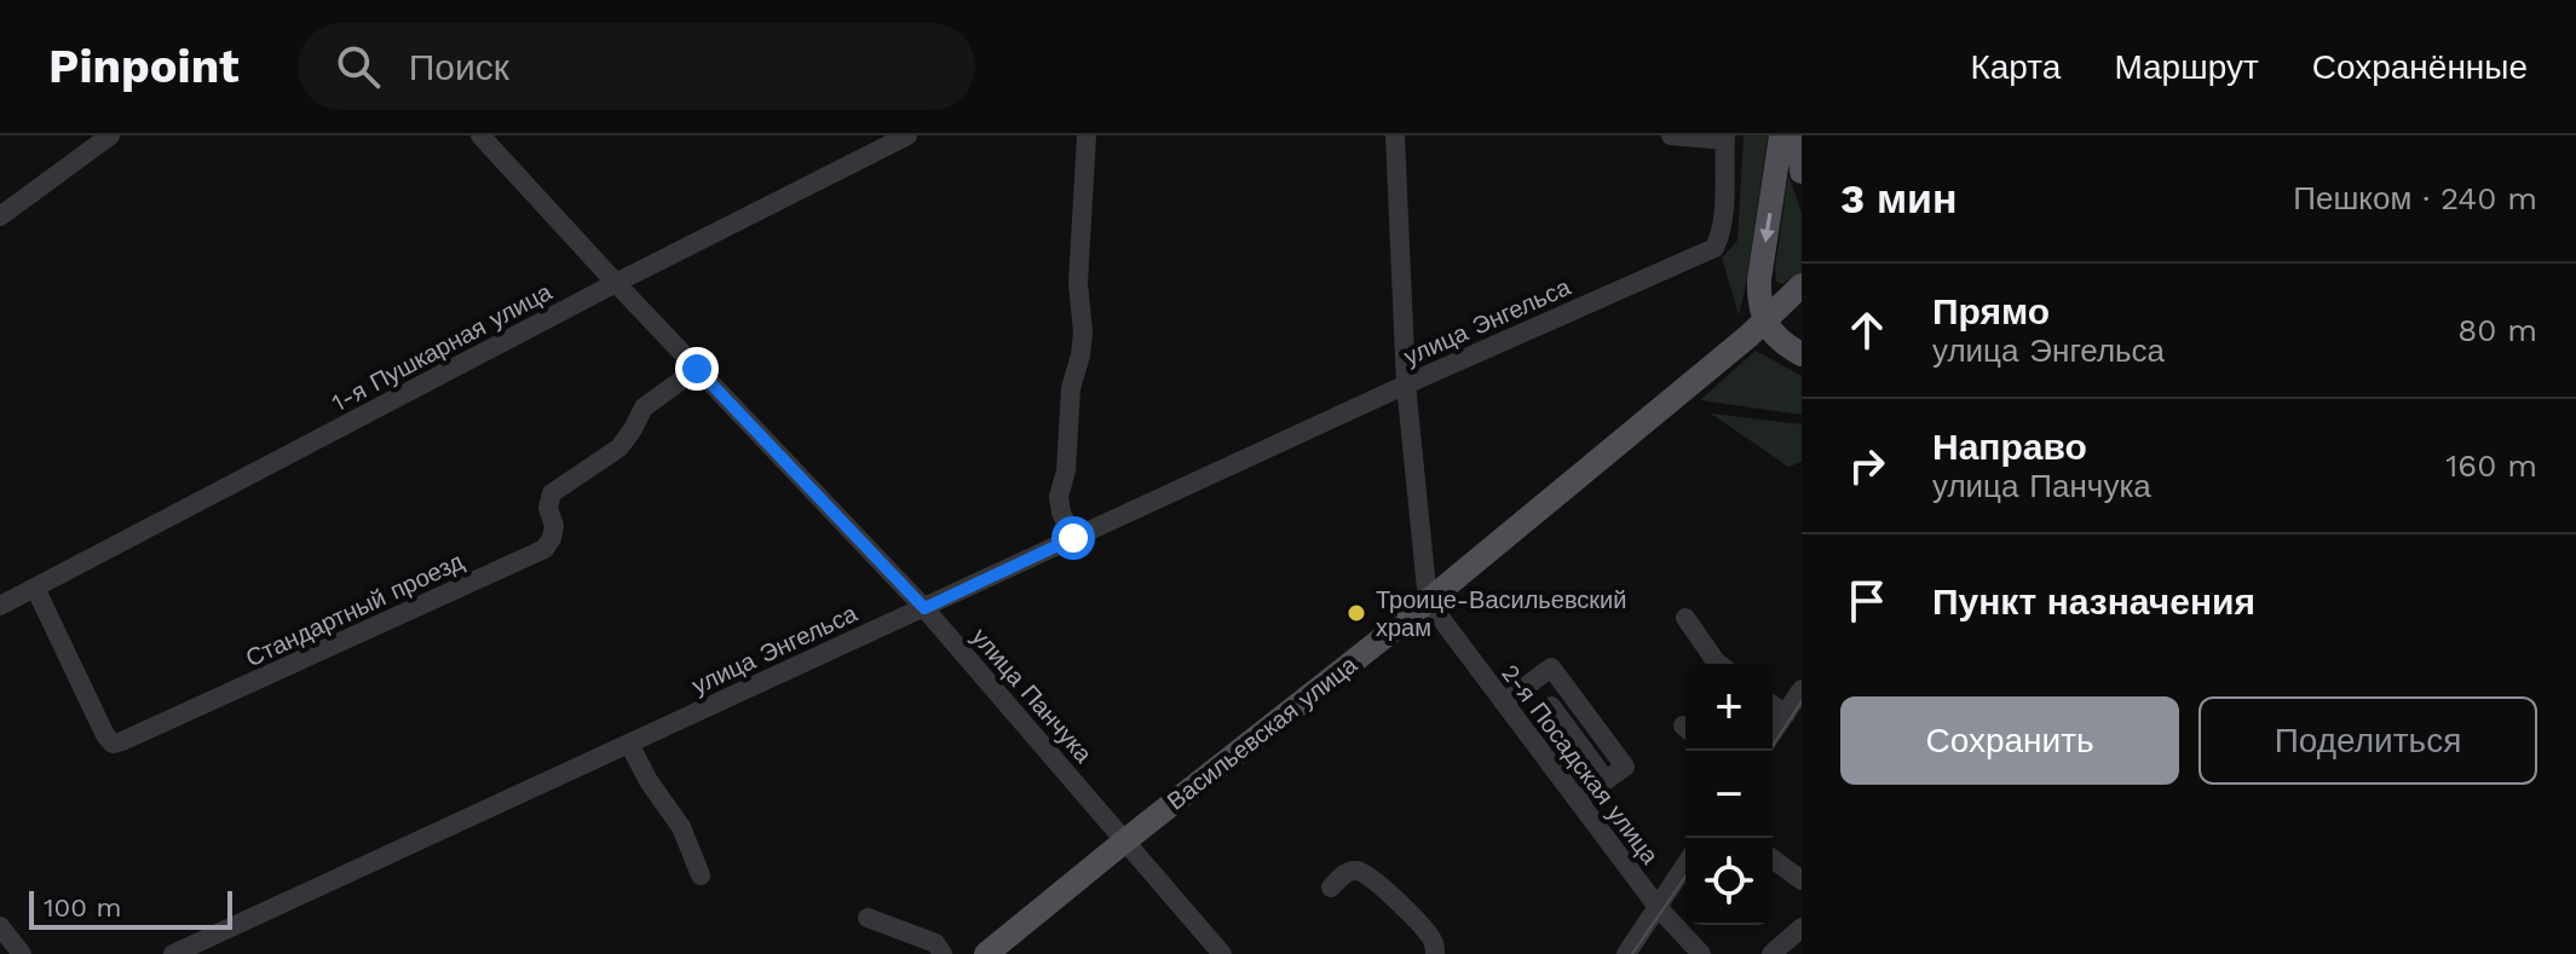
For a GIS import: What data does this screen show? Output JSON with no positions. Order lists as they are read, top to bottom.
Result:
{
  "streets": {
    "main road": ["Васильевская улица"],
    "street": [
      "улица Энгельса",
      "1-я Пушкарная улица",
      "Стандартный проезд",
      "улица Панчука",
      "2-я Посадская улица"
    ]
  },
  "crossings": [
    ["улица Энгельса", "улица Панчука"],
    ["1-я Пушкарная улица", "Стандартный проезд"],
    ["1-я Пушкарная улица", "улица Панчука"],
    ["Стандартный проезд", "улица Панчука"],
    ["улица Панчука", "Васильевская улица"],
    ["Васильевская улица", "2-я Посадская улица"]
  ],
  "places": ["Троице-Васильевский храм"],
  "scale_bar": "100 m",
  "page": {
    "header": "Pinpoint",
    "search": "Поиск",
    "nav": ["Карта", "Маршрут", "Сохранённые"],
    "heading": ["3 мин", "Пешком · 240 m"],
    "list": [
      ["Прямо", "улица Энгельса", "80 m"],
      ["Направо", "улица Панчука", "160 m"],
      "Пункт назначения"
    ],
    "map_buttons": ["+", "−"],
    "buttons": ["Сохранить", "Поделиться"],
    "scale": "100 m"
  }
}
